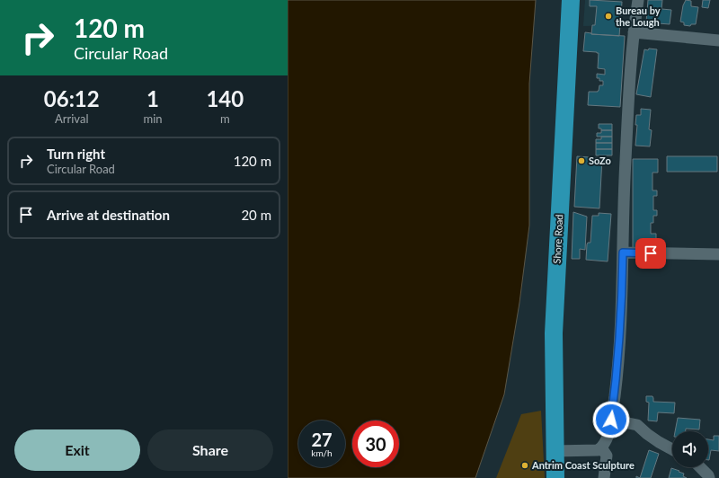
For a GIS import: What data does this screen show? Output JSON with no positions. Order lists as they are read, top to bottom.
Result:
{
  "streets": {
    "highway": ["Shore Road"]
  },
  "places": ["Bureau by the Lough", "SoZo", "Antrim Coast Sculpture"],
  "page": {
    "turn": ["120 m", "Circular Road"],
    "eta": [
      "06:12",
      "Arrival",
      "1",
      "min",
      "140",
      "m"
    ],
    "list": [
      {
        "name": "Turn right",
        "note": "Circular Road",
        "value": "120 m"
      },
      {
        "name": "Arrive at destination",
        "value": "20 m"
      }
    ],
    "speed": "27 km/h",
    "limit": "30",
    "buttons": ["Exit", "Share"]
  }
}
